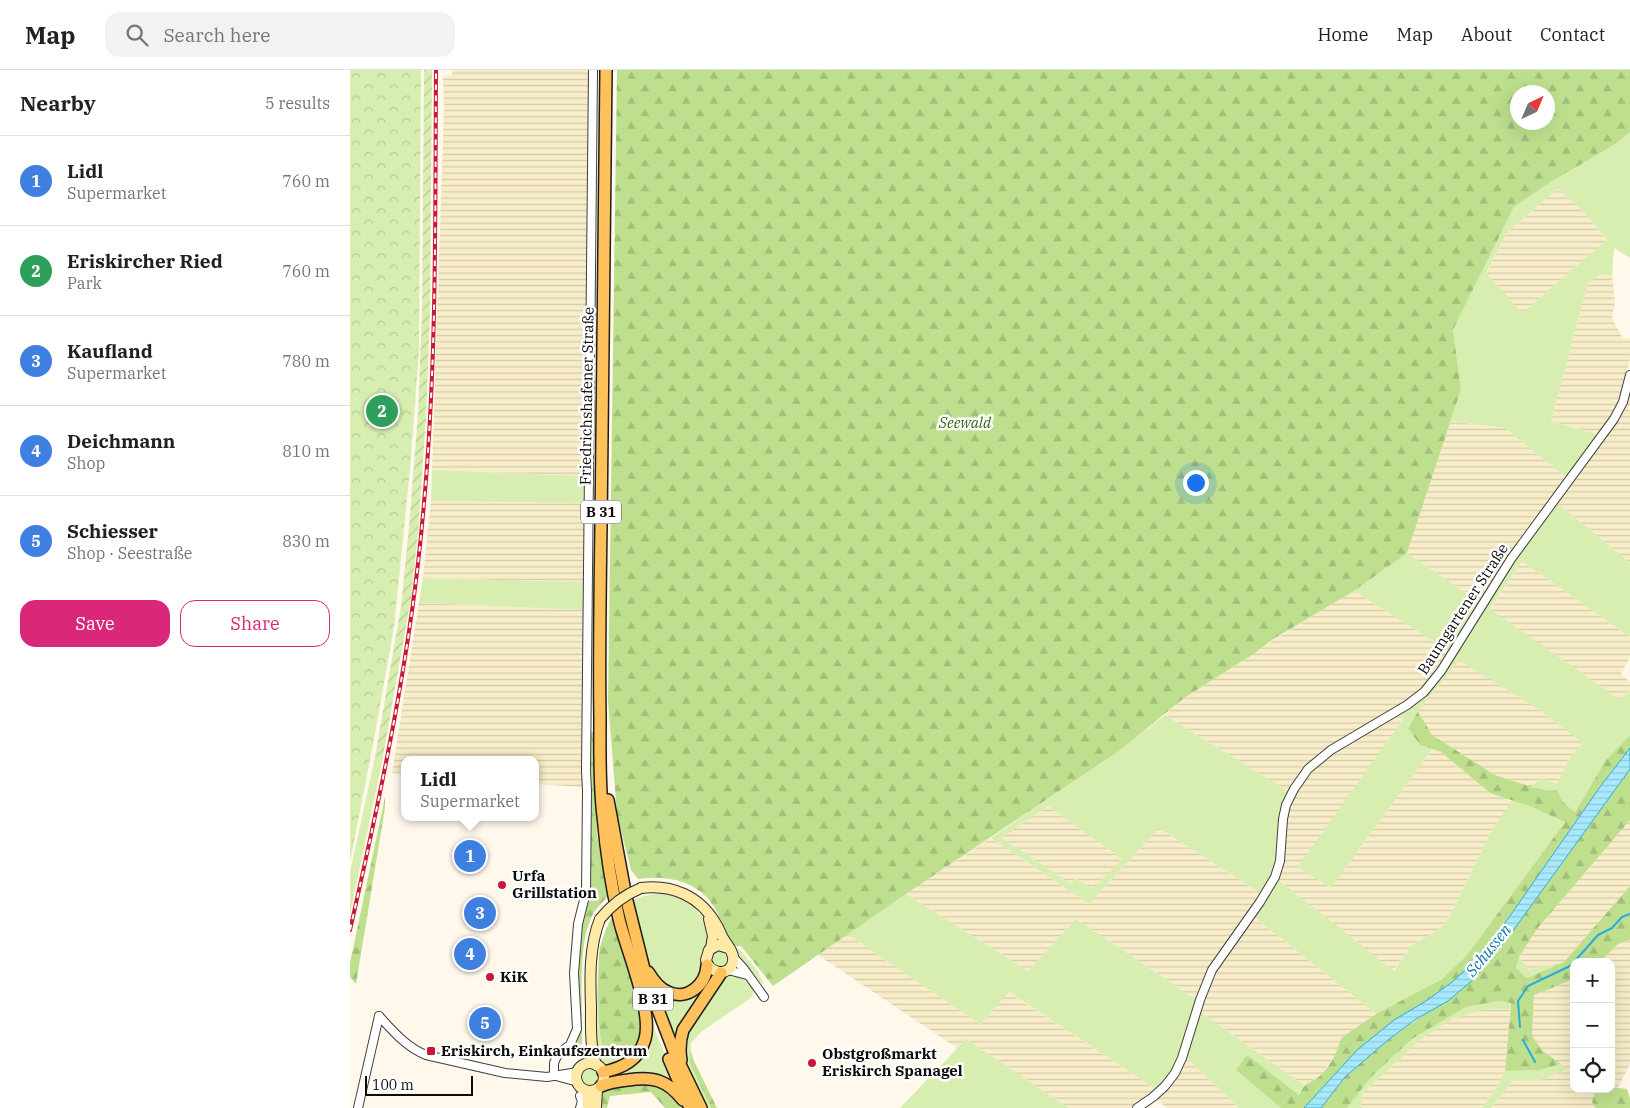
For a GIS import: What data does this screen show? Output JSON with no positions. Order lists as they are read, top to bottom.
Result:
{
  "streets": {
    "main road": ["Friedrichshafener Straße", "B 31"],
    "street": ["Baumgartener Straße"]
  },
  "crossings": [
    ["Friedrichshafener Straße", "B 31"]
  ],
  "water": ["Schussen"],
  "parks": ["Seewald"],
  "places": {
    "other": ["Urfa Grillstation", "KiK", "Obstgroßmarkt Eriskirch Spanagel"],
    "transit": ["Eriskirch, Einkaufszentrum"]
  },
  "scale_bar": "100 m",
  "north": "top right",
  "page": {
    "header": "Map",
    "search": "Search here",
    "nav": [
      "Home",
      "Map",
      "About",
      "Contact"
    ],
    "heading": ["Nearby", "5 results"],
    "list": [
      {
        "mark": "1",
        "name": "Lidl",
        "note": "Supermarket",
        "value": "760 m"
      },
      {
        "mark": "2",
        "name": "Eriskircher Ried",
        "note": "Park",
        "value": "760 m"
      },
      {
        "mark": "3",
        "name": "Kaufland",
        "note": "Supermarket",
        "value": "780 m"
      },
      {
        "mark": "4",
        "name": "Deichmann",
        "note": "Shop",
        "value": "810 m"
      },
      {
        "mark": "5",
        "name": "Schiesser",
        "note": "Shop · Seestraße",
        "value": "830 m"
      }
    ],
    "pins": [
      "2",
      "1",
      "3",
      "4",
      "5"
    ],
    "buttons": ["Save", "Share"],
    "popup": ["Lidl", "Supermarket"],
    "map_buttons": ["+", "−"],
    "scale": "100 m"
  }
}
